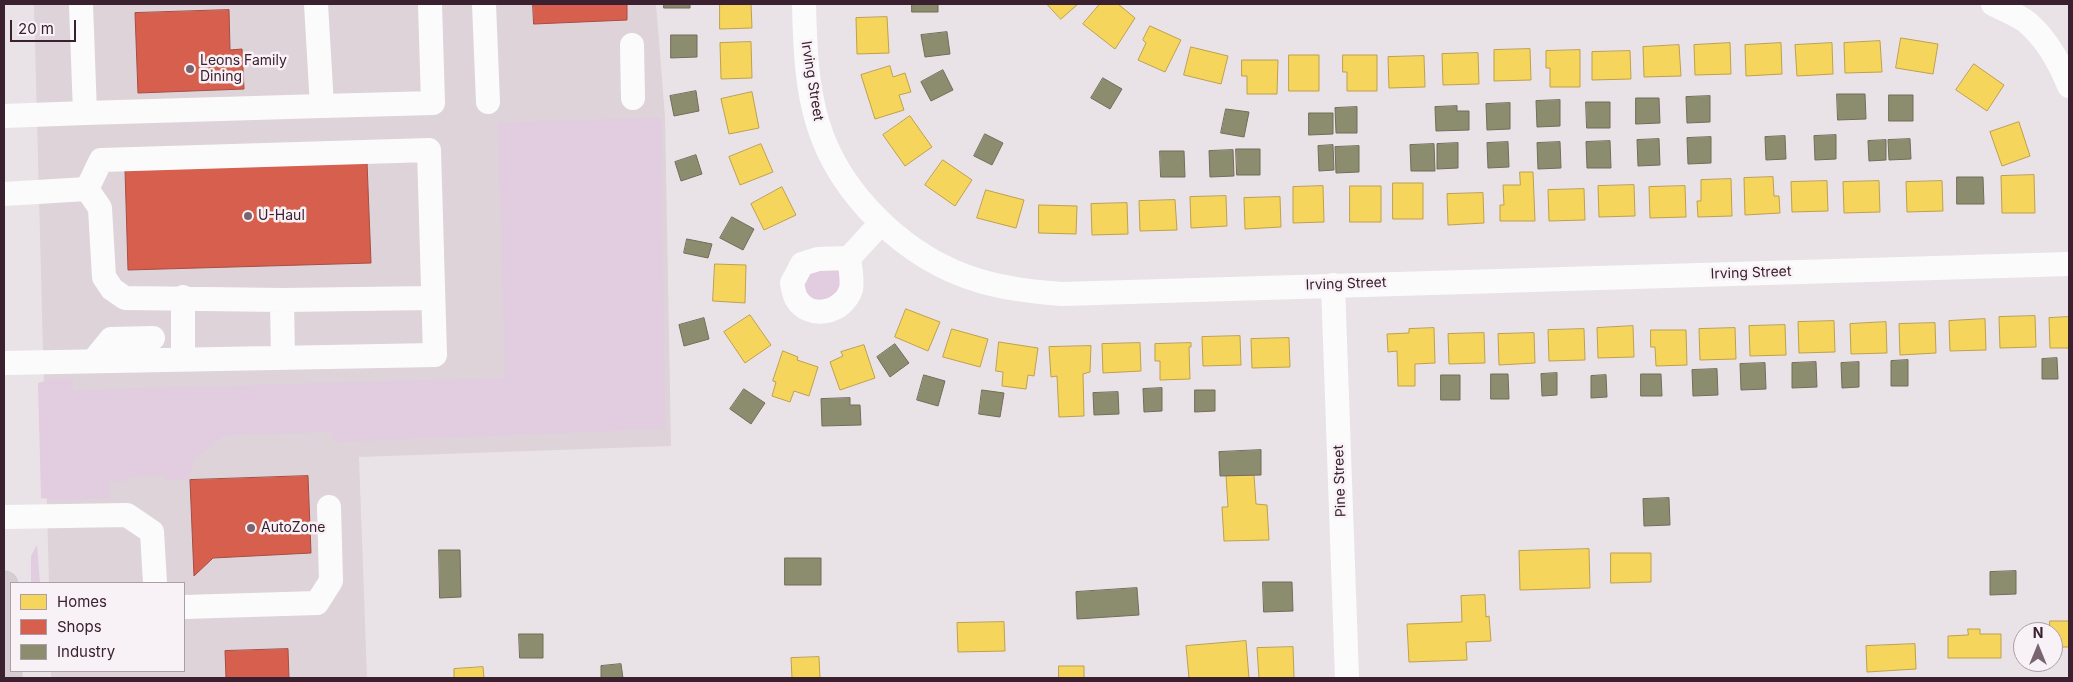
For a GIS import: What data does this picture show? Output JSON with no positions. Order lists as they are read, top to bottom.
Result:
{
  "streets": {
    "street": ["Irving Street", "Pine Street"]
  },
  "crossings": [
    ["Irving Street", "Pine Street"]
  ],
  "places": ["Leons Family Dining", "U-Haul", "AutoZone"],
  "legend": ["Homes", "Shops", "Industry"],
  "scale_bar": "20 m",
  "north": "top"
}
